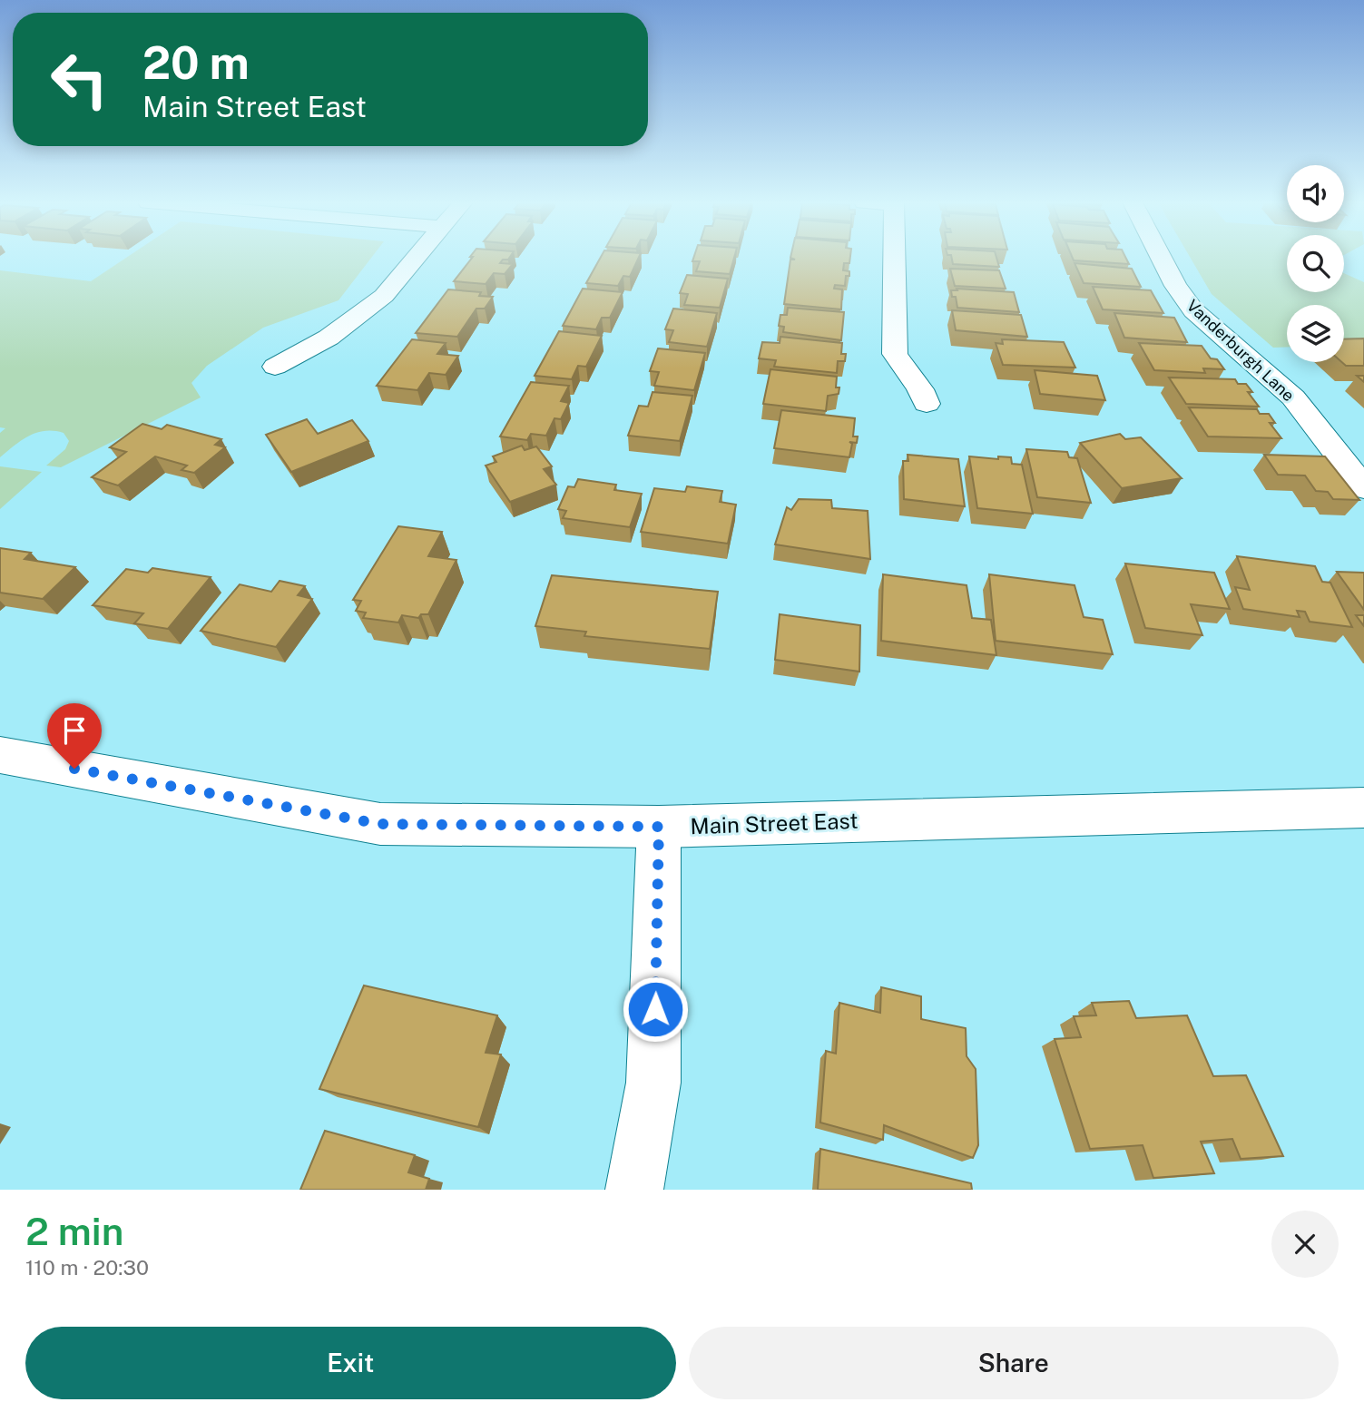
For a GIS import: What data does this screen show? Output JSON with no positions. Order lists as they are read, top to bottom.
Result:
{
  "streets": {
    "street": ["Vanderburgh Lane", "Main Street East"]
  },
  "page": {
    "turn": ["20 m", "Main Street East"],
    "heading": ["2 min", "110 m · 20:30"],
    "buttons": ["Exit", "Share"]
  }
}
